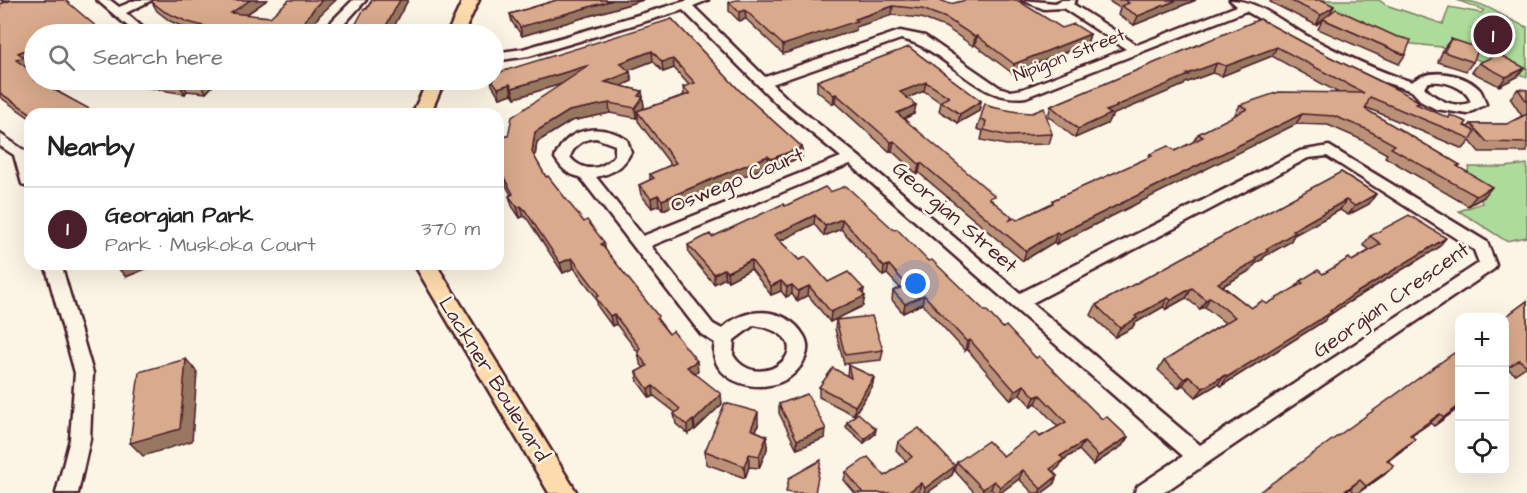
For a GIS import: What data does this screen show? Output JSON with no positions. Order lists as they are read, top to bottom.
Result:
{
  "streets": {
    "main road": ["Lackner Boulevard"],
    "street": [
      "Nipigon Street",
      "Oswego Court",
      "Georgian Street",
      "Georgian Crescent"
    ]
  },
  "crossings": [
    ["Nipigon Street", "Georgian Street"],
    ["Oswego Court", "Georgian Street"],
    ["Georgian Street", "Georgian Crescent"]
  ],
  "page": {
    "pins": "1",
    "search": "Search here",
    "heading": "Nearby",
    "list": [
      {
        "mark": "1",
        "name": "Georgian Park",
        "note": "Park · Muskoka Court",
        "value": "370 m"
      }
    ],
    "map_buttons": ["+", "−"]
  }
}
